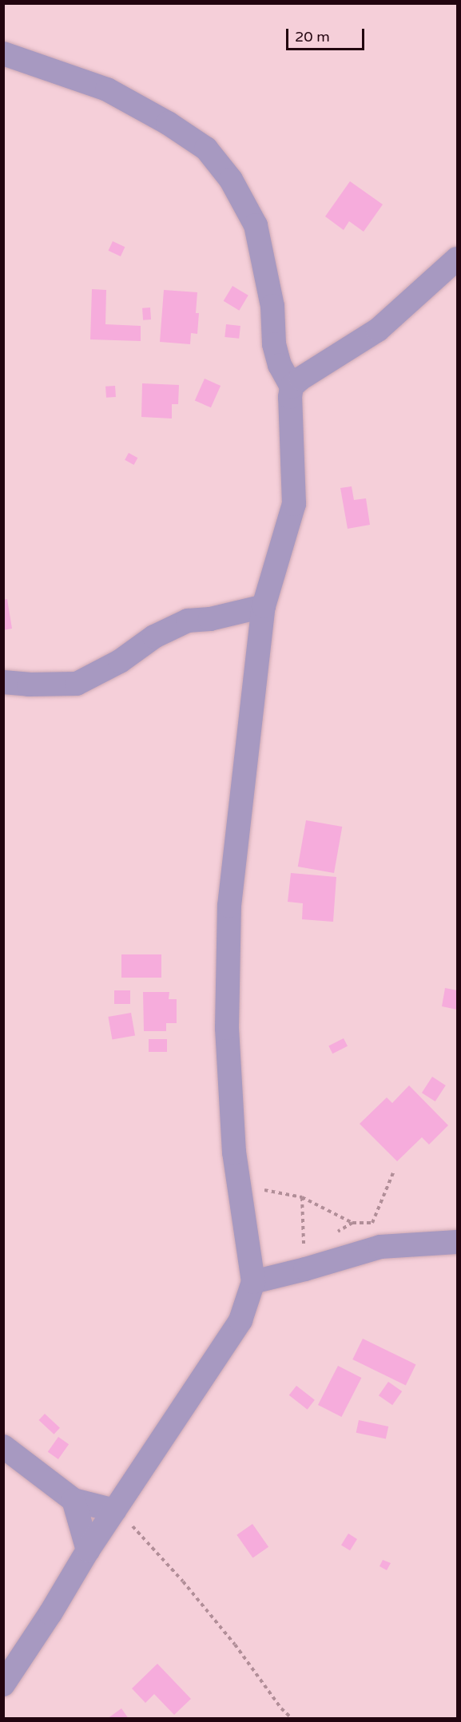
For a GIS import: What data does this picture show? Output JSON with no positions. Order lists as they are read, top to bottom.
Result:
{
  "scale_bar": "20 m"
}
